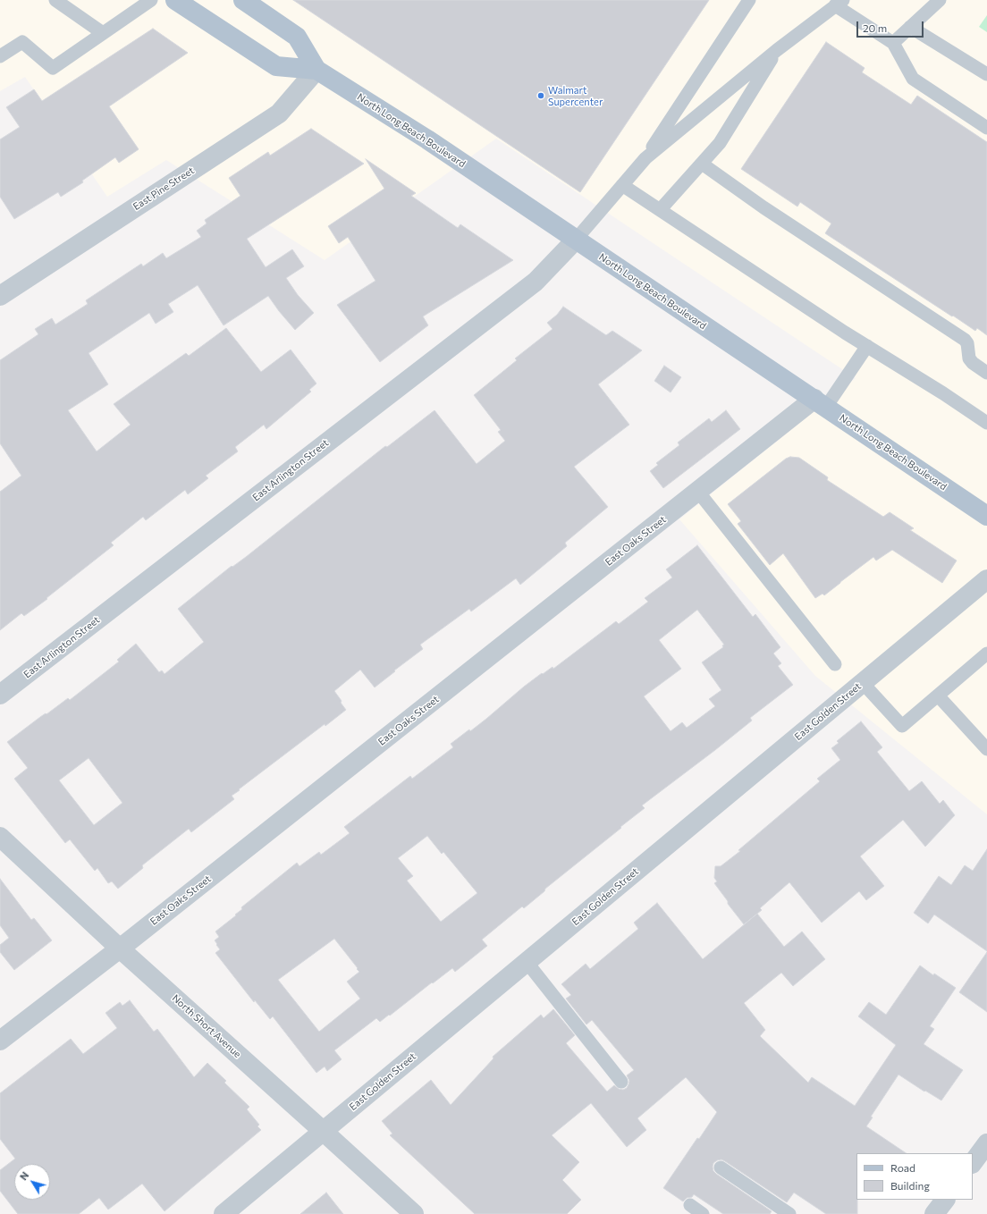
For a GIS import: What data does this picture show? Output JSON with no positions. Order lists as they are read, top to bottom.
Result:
{
  "streets": {
    "main road": ["North Long Beach Boulevard"],
    "street": [
      "East Pine Street",
      "East Arlington Street",
      "East Oaks Street",
      "East Golden Street",
      "North Short Avenue"
    ]
  },
  "crossings": [
    ["North Long Beach Boulevard", "East Pine Street"],
    ["North Long Beach Boulevard", "East Arlington Street"],
    ["North Long Beach Boulevard", "East Oaks Street"],
    ["East Oaks Street", "North Short Avenue"],
    ["East Golden Street", "North Short Avenue"]
  ],
  "places": ["Walmart Supercenter"],
  "legend": ["Road", "Building"],
  "scale_bar": "20 m",
  "north": "top left"
}
